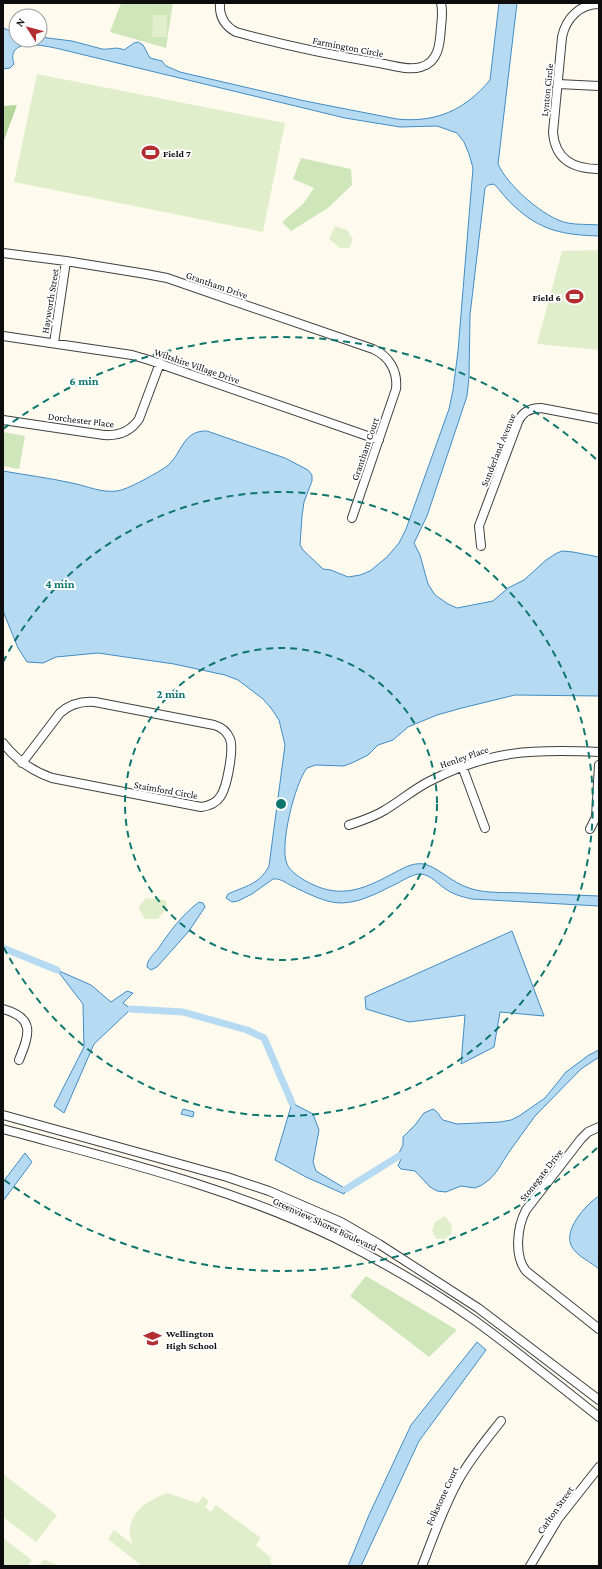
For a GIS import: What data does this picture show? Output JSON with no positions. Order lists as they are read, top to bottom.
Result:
{
  "streets": {
    "street": [
      "Farmington Circle",
      "Lynton Circle",
      "Grantham Drive",
      "Hayworth Street",
      "Wiltshire Village Drive",
      "Dorchester Place",
      "Grantham Court",
      "Sunderland Avenue",
      "Henley Place",
      "Staimford Circle",
      "Stonegate Drive",
      "Greenview Shores Boulevard",
      "Folkstone Court",
      "Carlton Street"
    ]
  },
  "crossings": [
    ["Grantham Drive", "Hayworth Street"],
    ["Grantham Drive", "Grantham Court"],
    ["Hayworth Street", "Wiltshire Village Drive"],
    ["Wiltshire Village Drive", "Dorchester Place"],
    ["Wiltshire Village Drive", "Grantham Court"]
  ],
  "places": {
    "sports": ["Field 7", "Field 6"],
    "school or university": ["Wellington High School"]
  },
  "north": "top left",
  "rings": ["6 min", "4 min", "2 min"]
}
